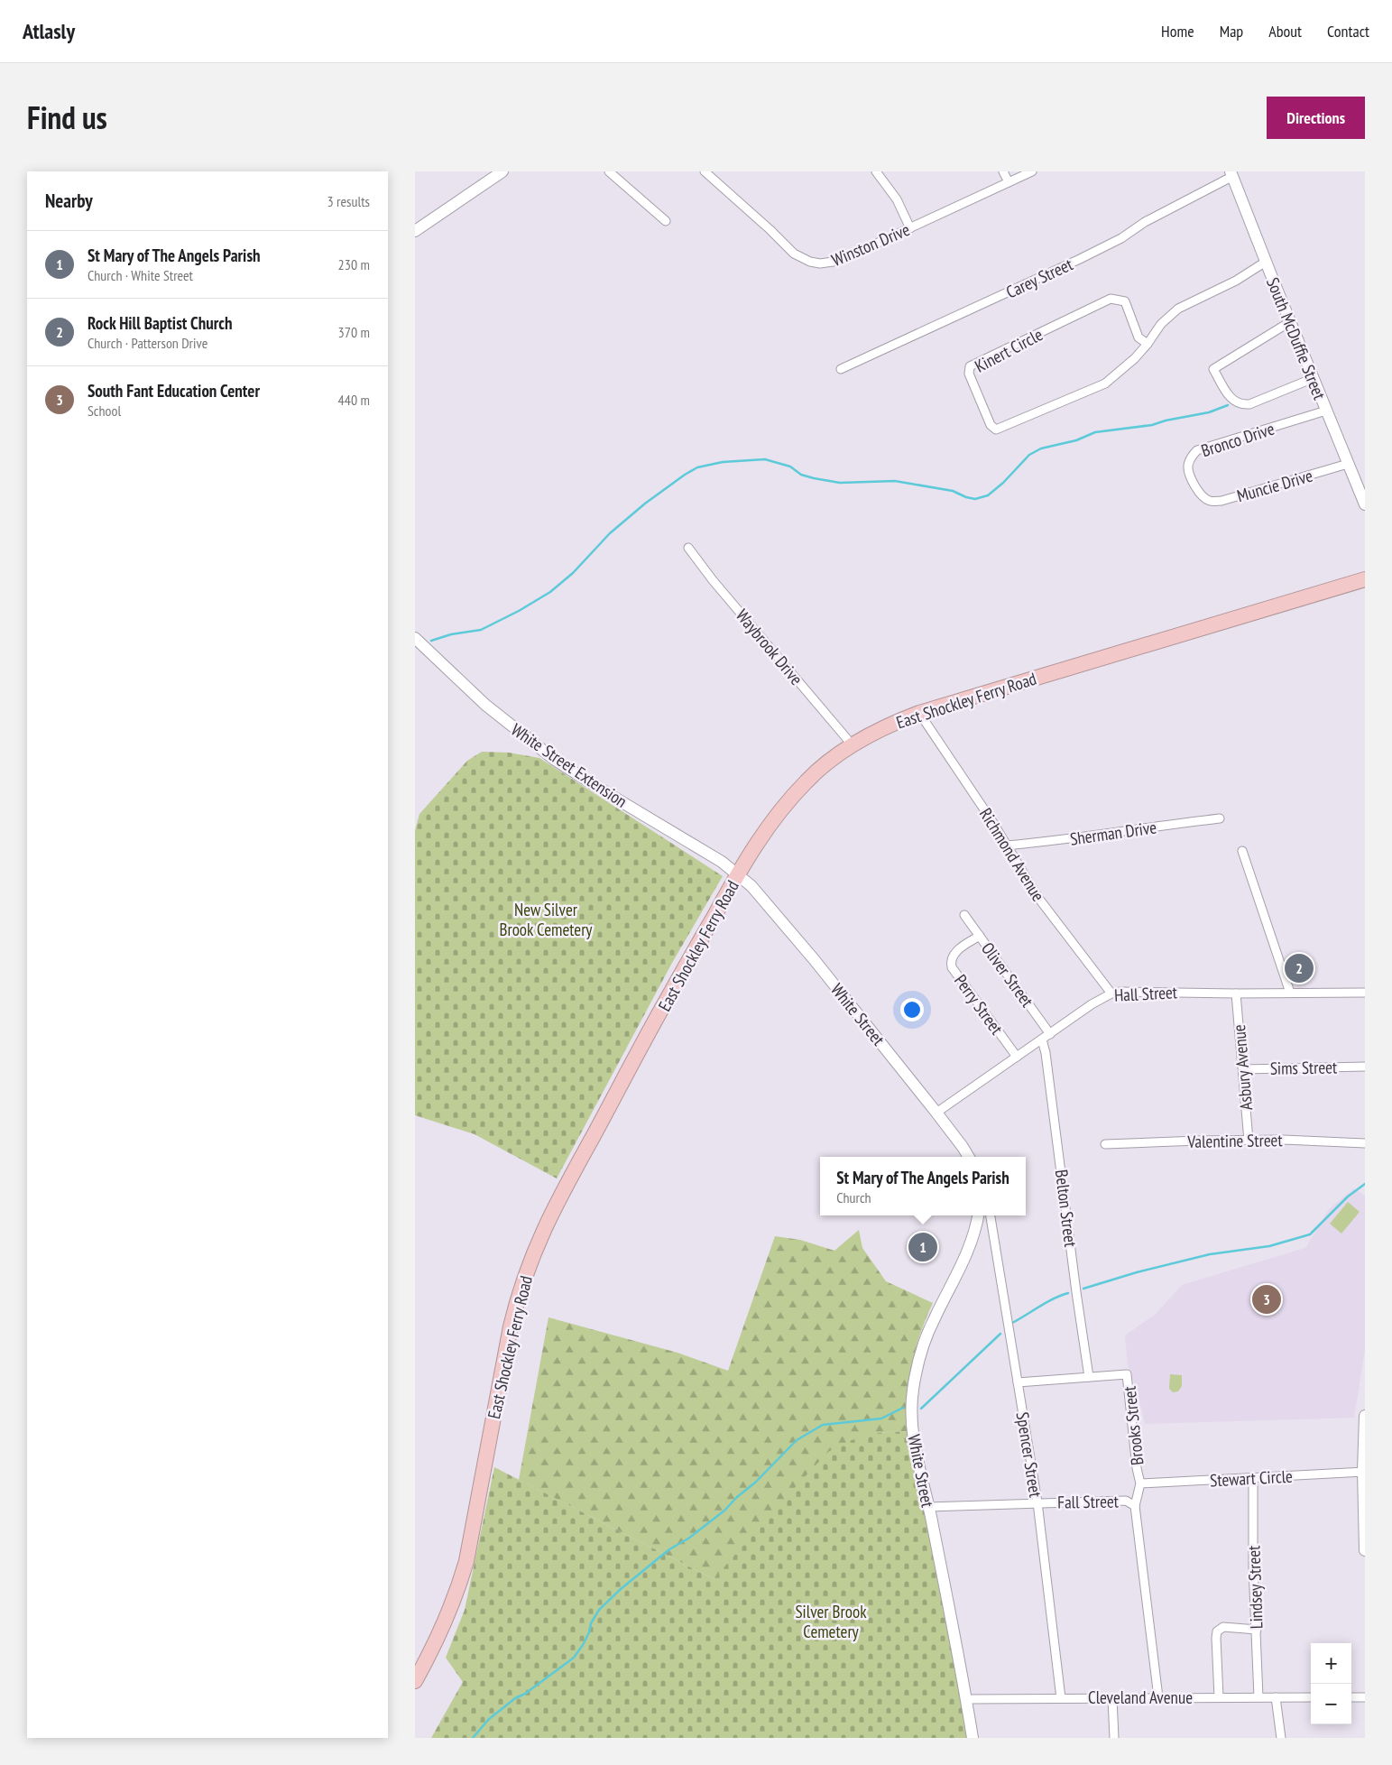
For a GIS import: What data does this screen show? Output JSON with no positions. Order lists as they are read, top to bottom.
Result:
{
  "streets": {
    "highway": ["East Shockley Ferry Road"],
    "street": [
      "Winston Drive",
      "Carey Street",
      "South McDuffie Street",
      "Kinert Circle",
      "Bronco Drive",
      "Muncie Drive",
      "Waybrook Drive",
      "White Street Extension",
      "Sherman Drive",
      "Richmond Avenue",
      "Oliver Street",
      "Hall Street",
      "Perry Street",
      "White Street",
      "Asbury Avenue",
      "Sims Street",
      "Valentine Street",
      "Belton Street",
      "Brooks Street",
      "Spencer Street",
      "Stewart Circle",
      "Fall Street",
      "Lindsey Street",
      "Cleveland Avenue"
    ]
  },
  "crossings": [
    ["Carey Street", "South McDuffie Street"],
    ["South McDuffie Street", "Kinert Circle"],
    ["South McDuffie Street", "Bronco Drive"],
    ["South McDuffie Street", "Muncie Drive"],
    ["Bronco Drive", "Muncie Drive"],
    ["Waybrook Drive", "East Shockley Ferry Road"],
    ["East Shockley Ferry Road", "White Street Extension"],
    ["East Shockley Ferry Road", "Richmond Avenue"],
    ["East Shockley Ferry Road", "White Street"],
    ["White Street Extension", "White Street"],
    ["Sherman Drive", "Richmond Avenue"],
    ["Richmond Avenue", "Hall Street"],
    ["Oliver Street", "Hall Street"],
    ["Oliver Street", "Perry Street"],
    ["Hall Street", "Perry Street"],
    ["Hall Street", "White Street"],
    ["Hall Street", "Asbury Avenue"],
    ["Hall Street", "Belton Street"],
    ["White Street", "Fall Street"],
    ["White Street", "Cleveland Avenue"],
    ["Asbury Avenue", "Sims Street"],
    ["Asbury Avenue", "Valentine Street"],
    ["Belton Street", "Brooks Street"],
    ["Brooks Street", "Spencer Street"],
    ["Brooks Street", "Stewart Circle"],
    ["Brooks Street", "Fall Street"],
    ["Spencer Street", "Fall Street"],
    ["Spencer Street", "Cleveland Avenue"],
    ["Stewart Circle", "Lindsey Street"],
    ["Fall Street", "Cleveland Avenue"],
    ["Lindsey Street", "Cleveland Avenue"]
  ],
  "parks": ["New Silver Brook Cemetery", "Silver Brook Cemetery"],
  "page": {
    "header": "Atlasly",
    "nav": [
      "Home",
      "Map",
      "About",
      "Contact"
    ],
    "title": "Find us",
    "buttons": "Directions",
    "heading": ["Nearby", "3 results"],
    "list": [
      {
        "mark": "1",
        "name": "St Mary of The Angels Parish",
        "note": "Church · White Street",
        "value": "230 m"
      },
      {
        "mark": "2",
        "name": "Rock Hill Baptist Church",
        "note": "Church · Patterson Drive",
        "value": "370 m"
      },
      {
        "mark": "3",
        "name": "South Fant Education Center",
        "note": "School",
        "value": "440 m"
      }
    ],
    "pins": ["2", "1", "3"],
    "popup": ["St Mary of The Angels Parish", "Church"],
    "map_buttons": ["+", "−"]
  }
}
